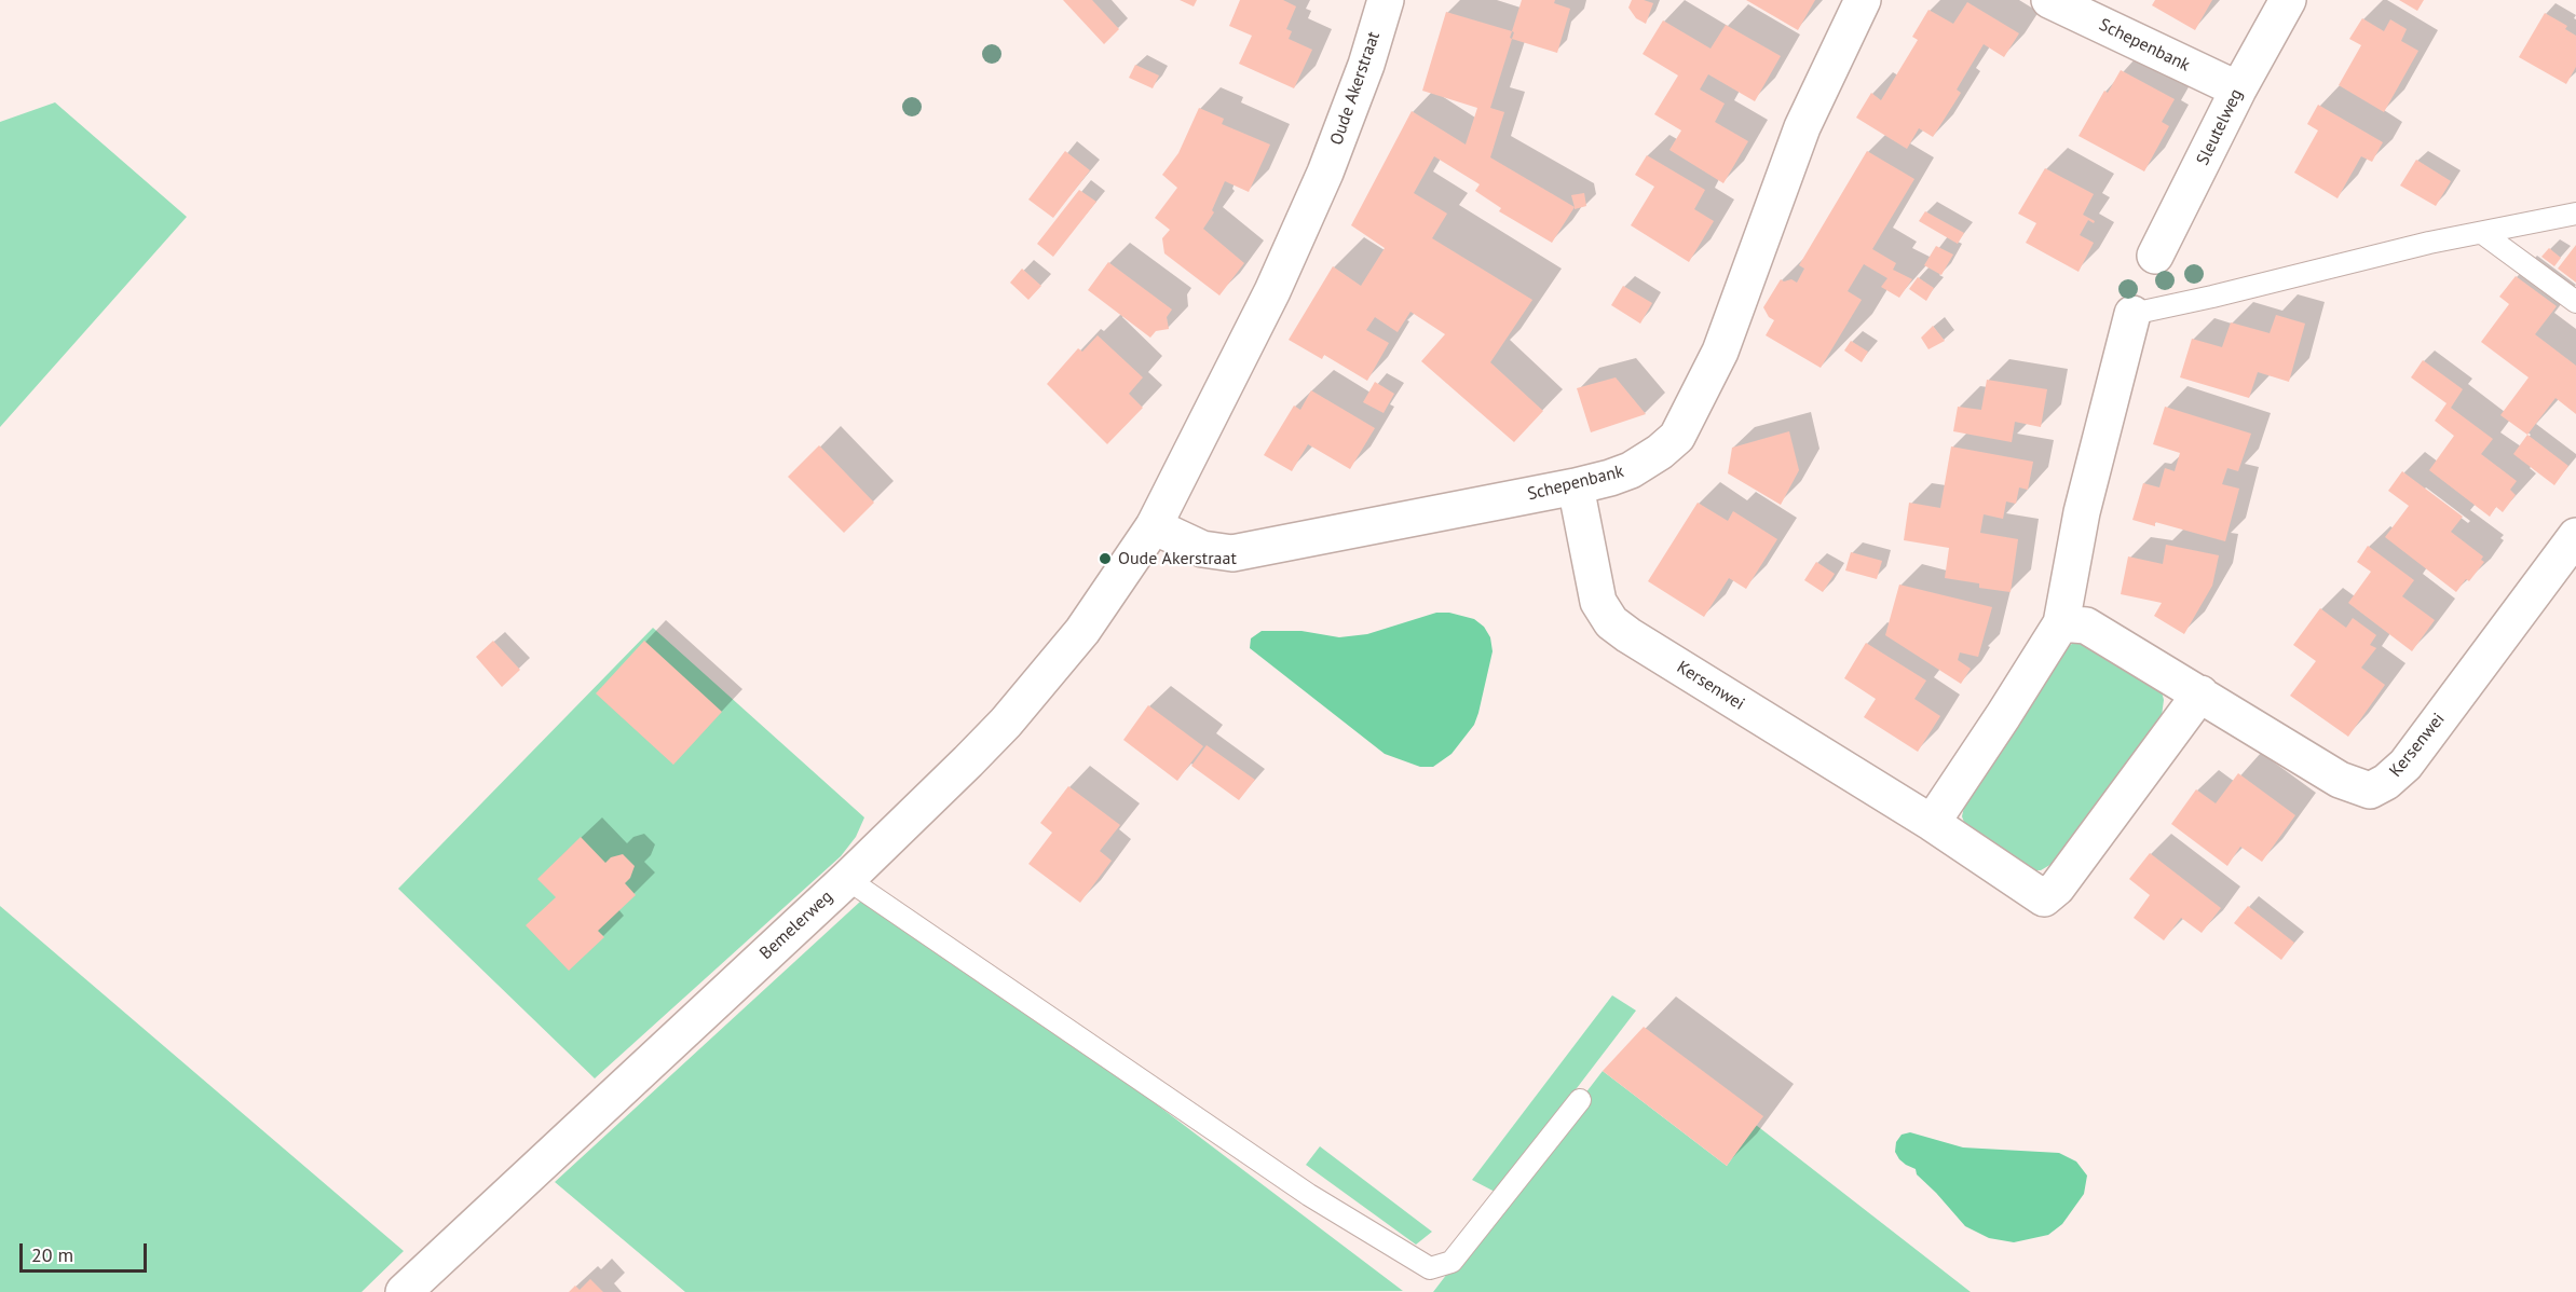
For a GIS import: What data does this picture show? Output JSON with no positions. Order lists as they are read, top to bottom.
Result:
{
  "streets": {
    "street": [
      "Schepenbank",
      "Oude Akerstraat",
      "Sleutelweg",
      "Kersenwei",
      "Bemelerweg"
    ]
  },
  "crossings": [
    ["Schepenbank", "Oude Akerstraat"],
    ["Schepenbank", "Sleutelweg"],
    ["Schepenbank", "Kersenwei"],
    ["Schepenbank", "Bemelerweg"],
    ["Oude Akerstraat", "Bemelerweg"]
  ],
  "places": ["Oude Akerstraat"],
  "scale_bar": "20 m"
}
